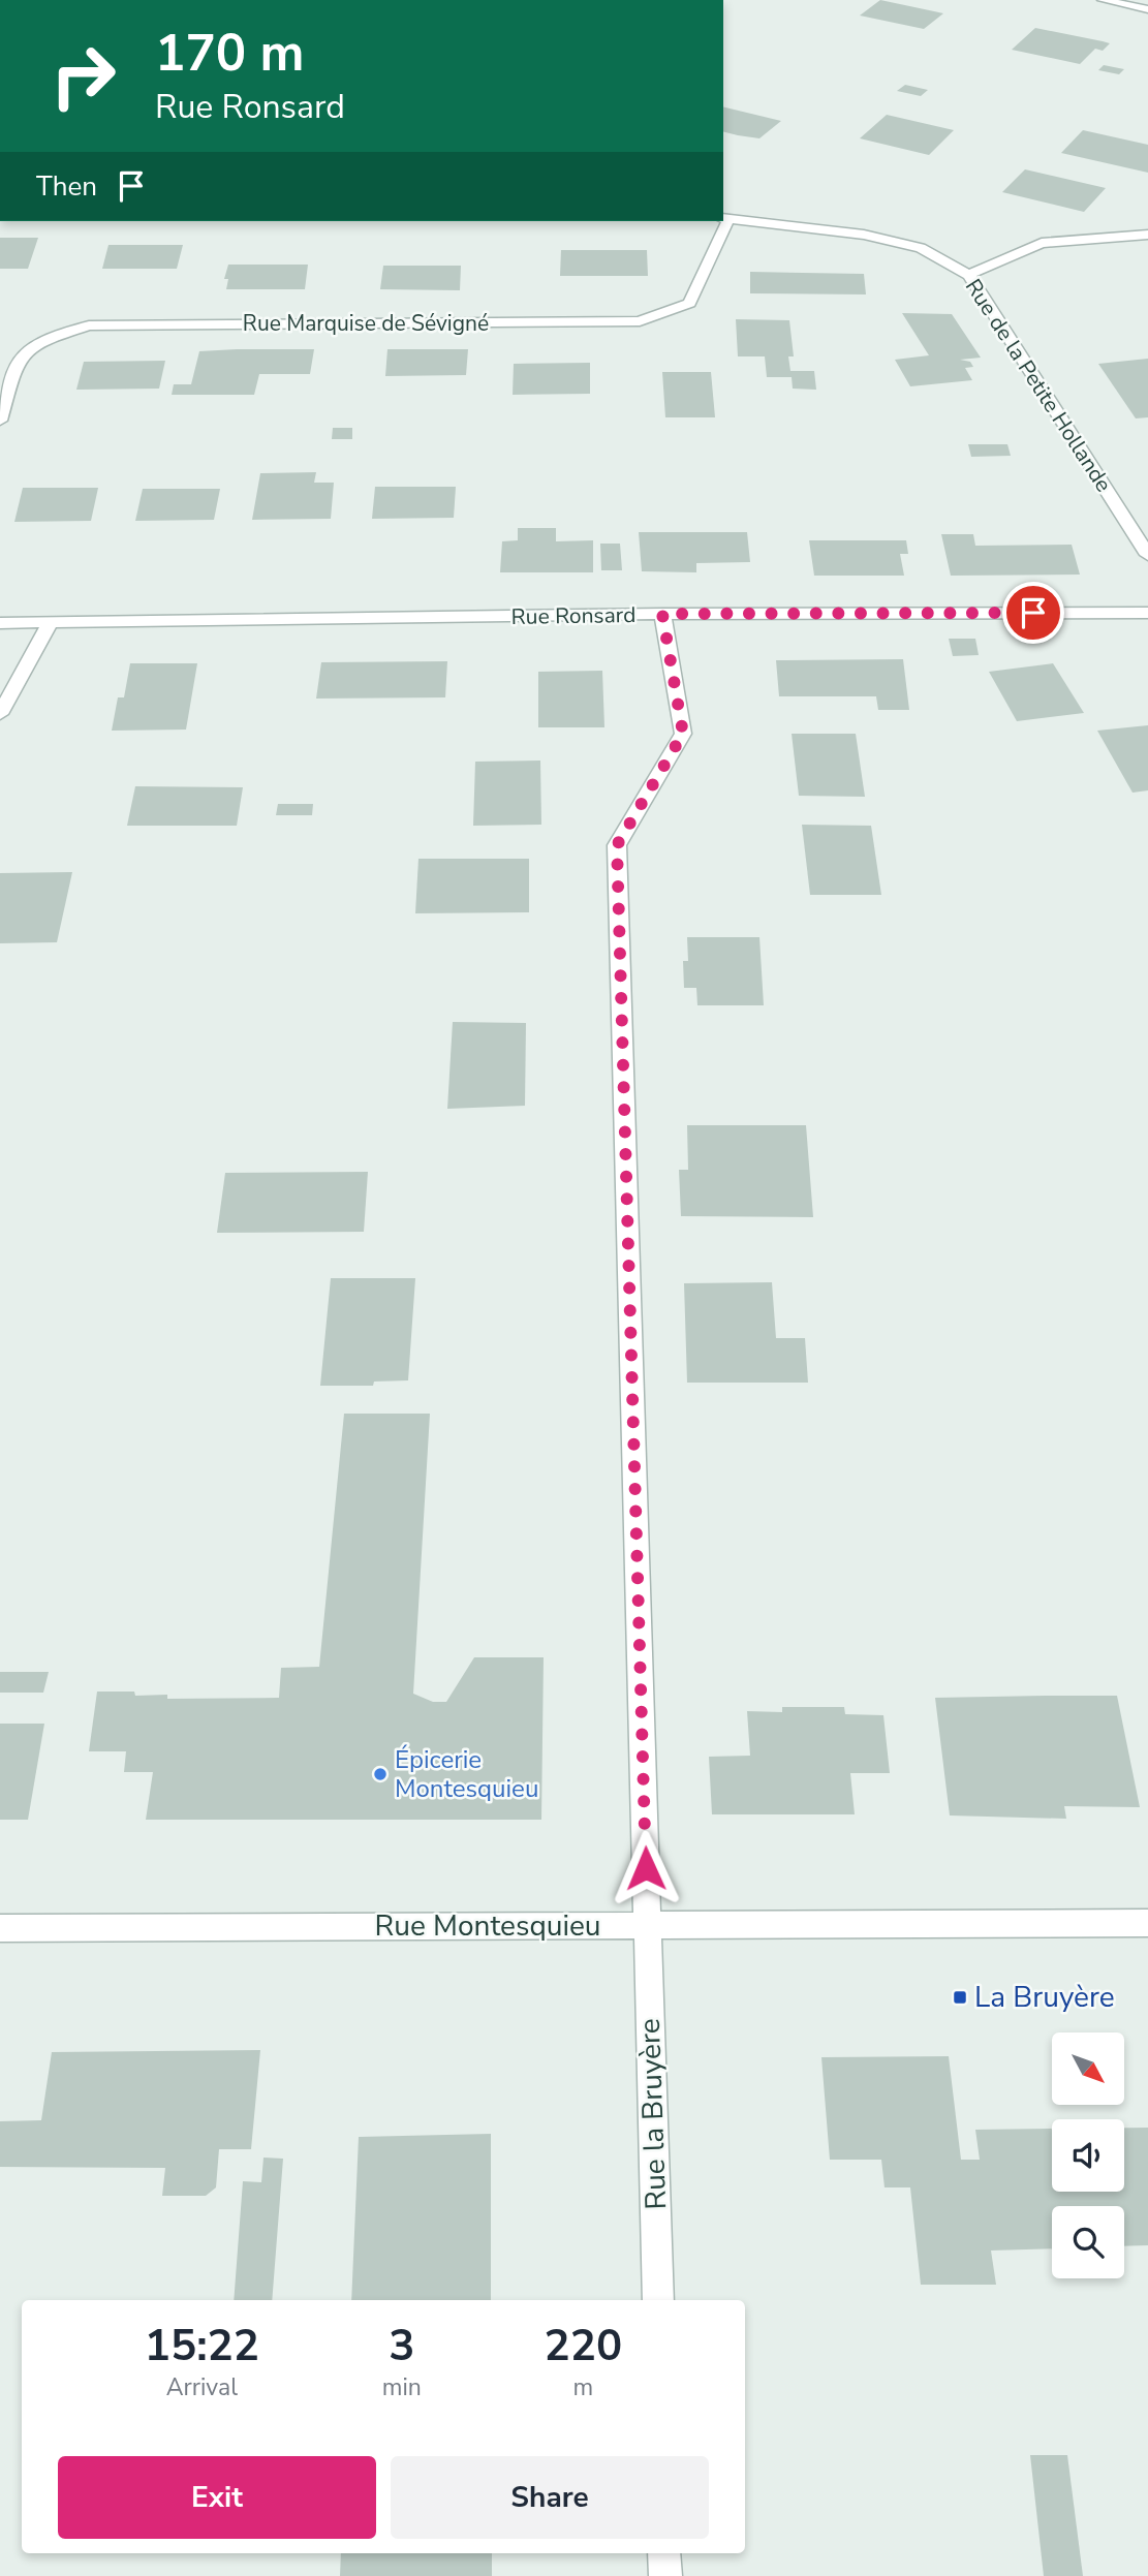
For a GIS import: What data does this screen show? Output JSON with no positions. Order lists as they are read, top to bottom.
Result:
{
  "streets": {
    "street": [
      "Rue Marquise de Sévigné",
      "Rue de la Petite Hollande",
      "Rue Ronsard",
      "Rue Montesquieu",
      "Rue la Bruyère"
    ]
  },
  "crossings": [
    ["Rue Marquise de Sévigné", "Rue de la Petite Hollande"],
    ["Rue Ronsard", "Rue la Bruyère"],
    ["Rue Montesquieu", "Rue la Bruyère"]
  ],
  "places": {
    "other": ["Épicerie Montesquieu"],
    "transit": ["La Bruyère"]
  },
  "north": "bottom right",
  "page": {
    "turn": ["170 m", "Rue Ronsard"],
    "then": "Then",
    "eta": [
      "15:22",
      "Arrival",
      "3",
      "min",
      "220",
      "m"
    ],
    "buttons": ["Exit", "Share"]
  }
}
